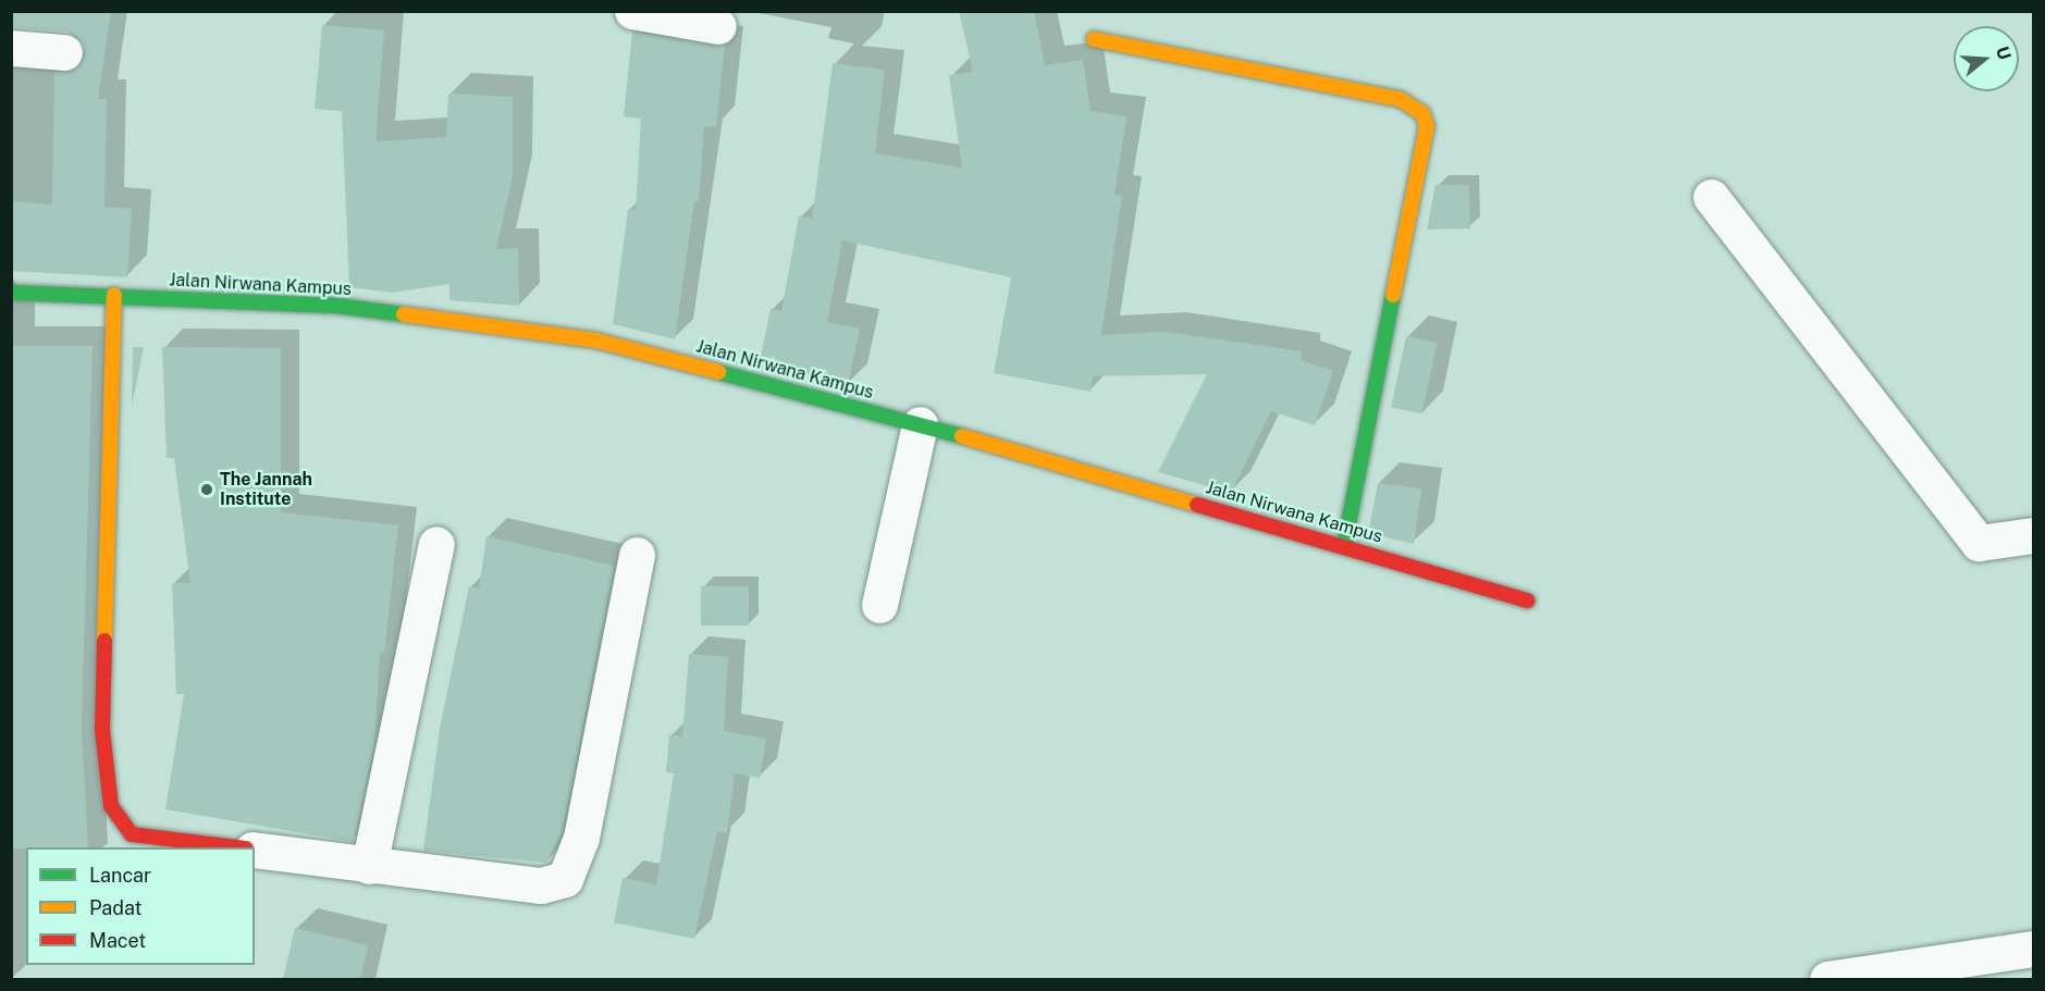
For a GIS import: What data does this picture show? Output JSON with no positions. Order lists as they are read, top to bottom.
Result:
{
  "streets": {
    "street": ["Jalan Nirwana Kampus"]
  },
  "places": ["The Jannah Institute"],
  "legend": ["Lancar", "Padat", "Macet"],
  "north": "right"
}
